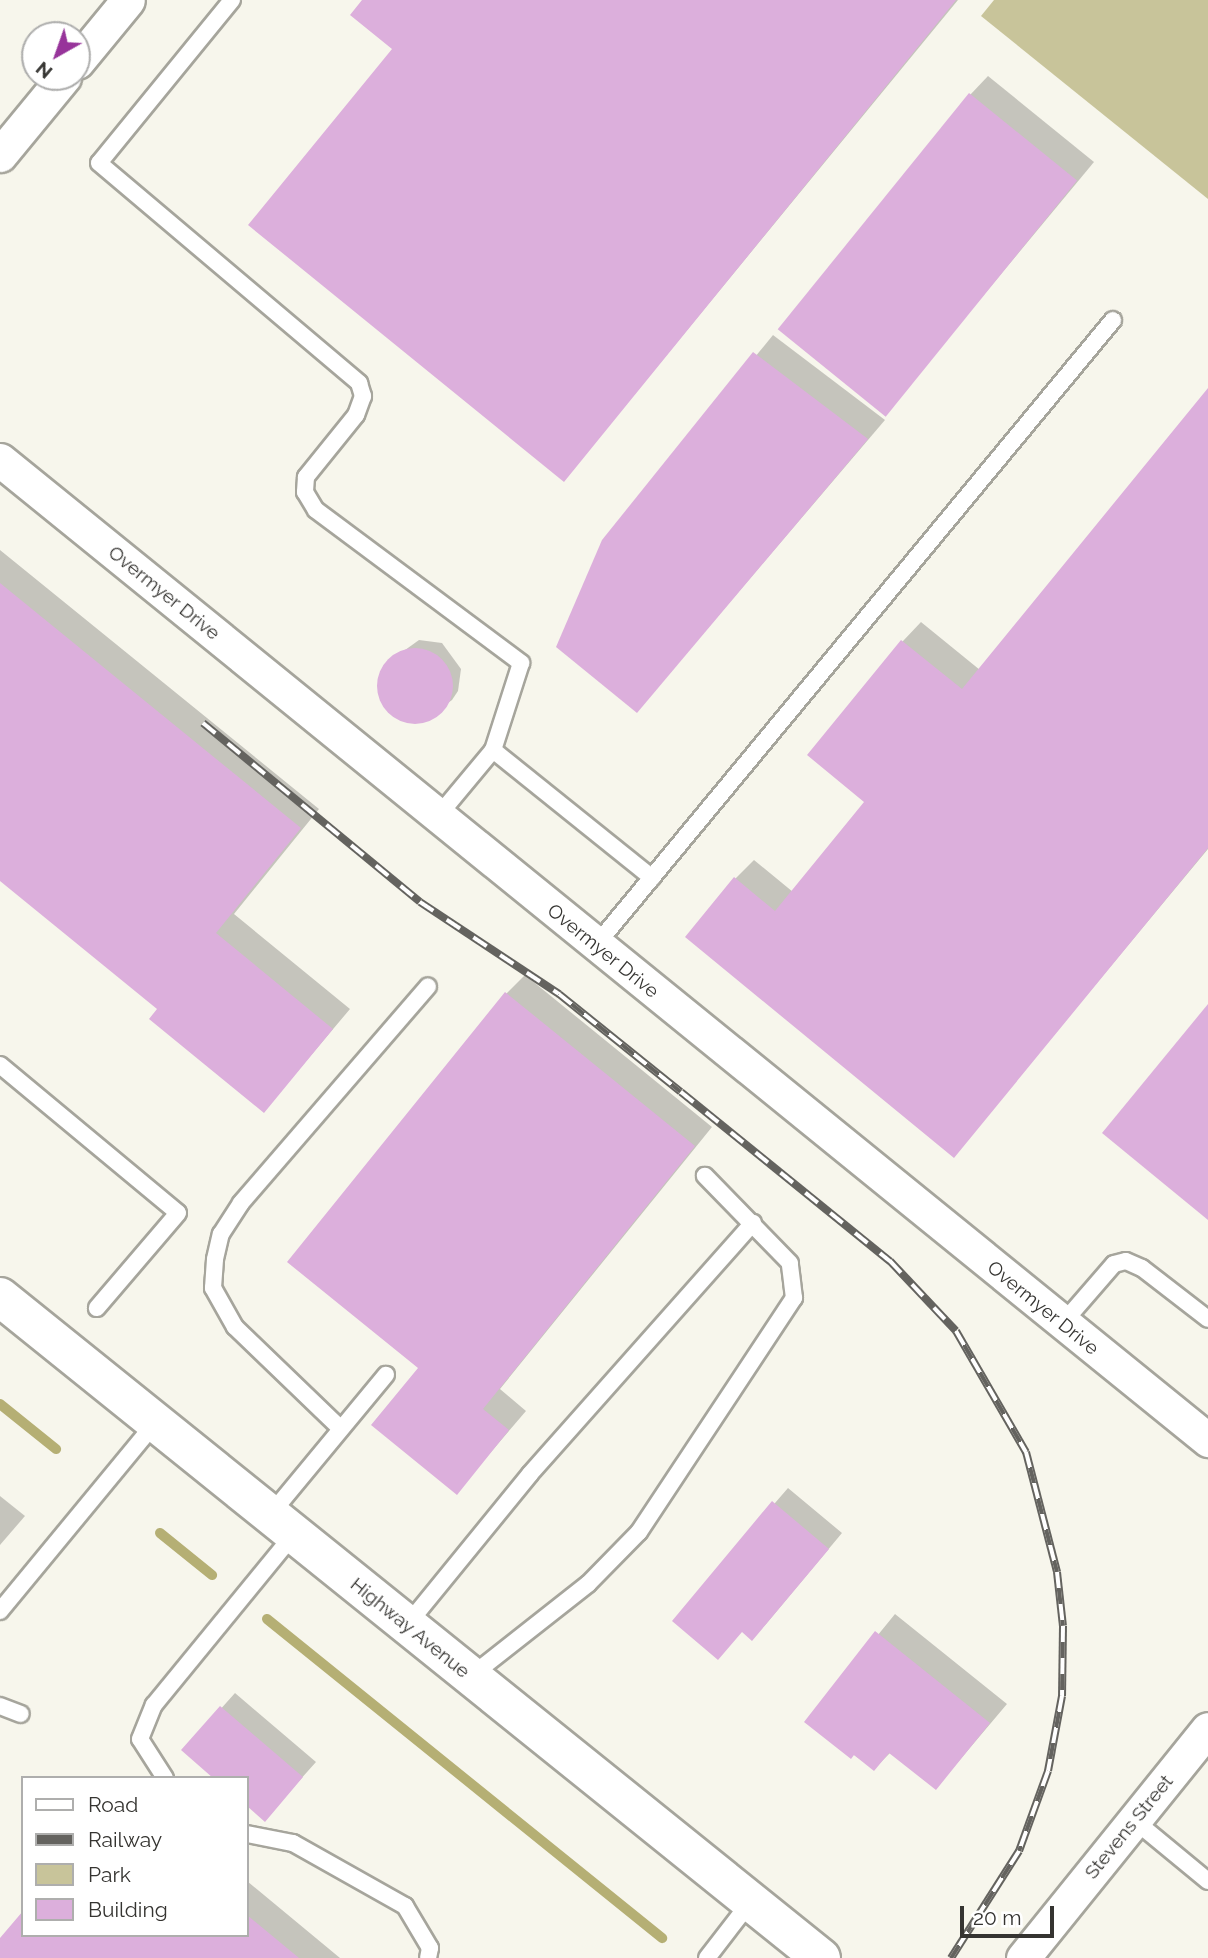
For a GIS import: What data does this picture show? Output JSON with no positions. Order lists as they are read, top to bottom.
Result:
{
  "streets": {
    "street": ["Overmyer Drive", "Highway Avenue", "Stevens Street"]
  },
  "legend": [
    "Road",
    "Railway",
    "Park",
    "Building"
  ],
  "scale_bar": "20 m",
  "north": "bottom left"
}
